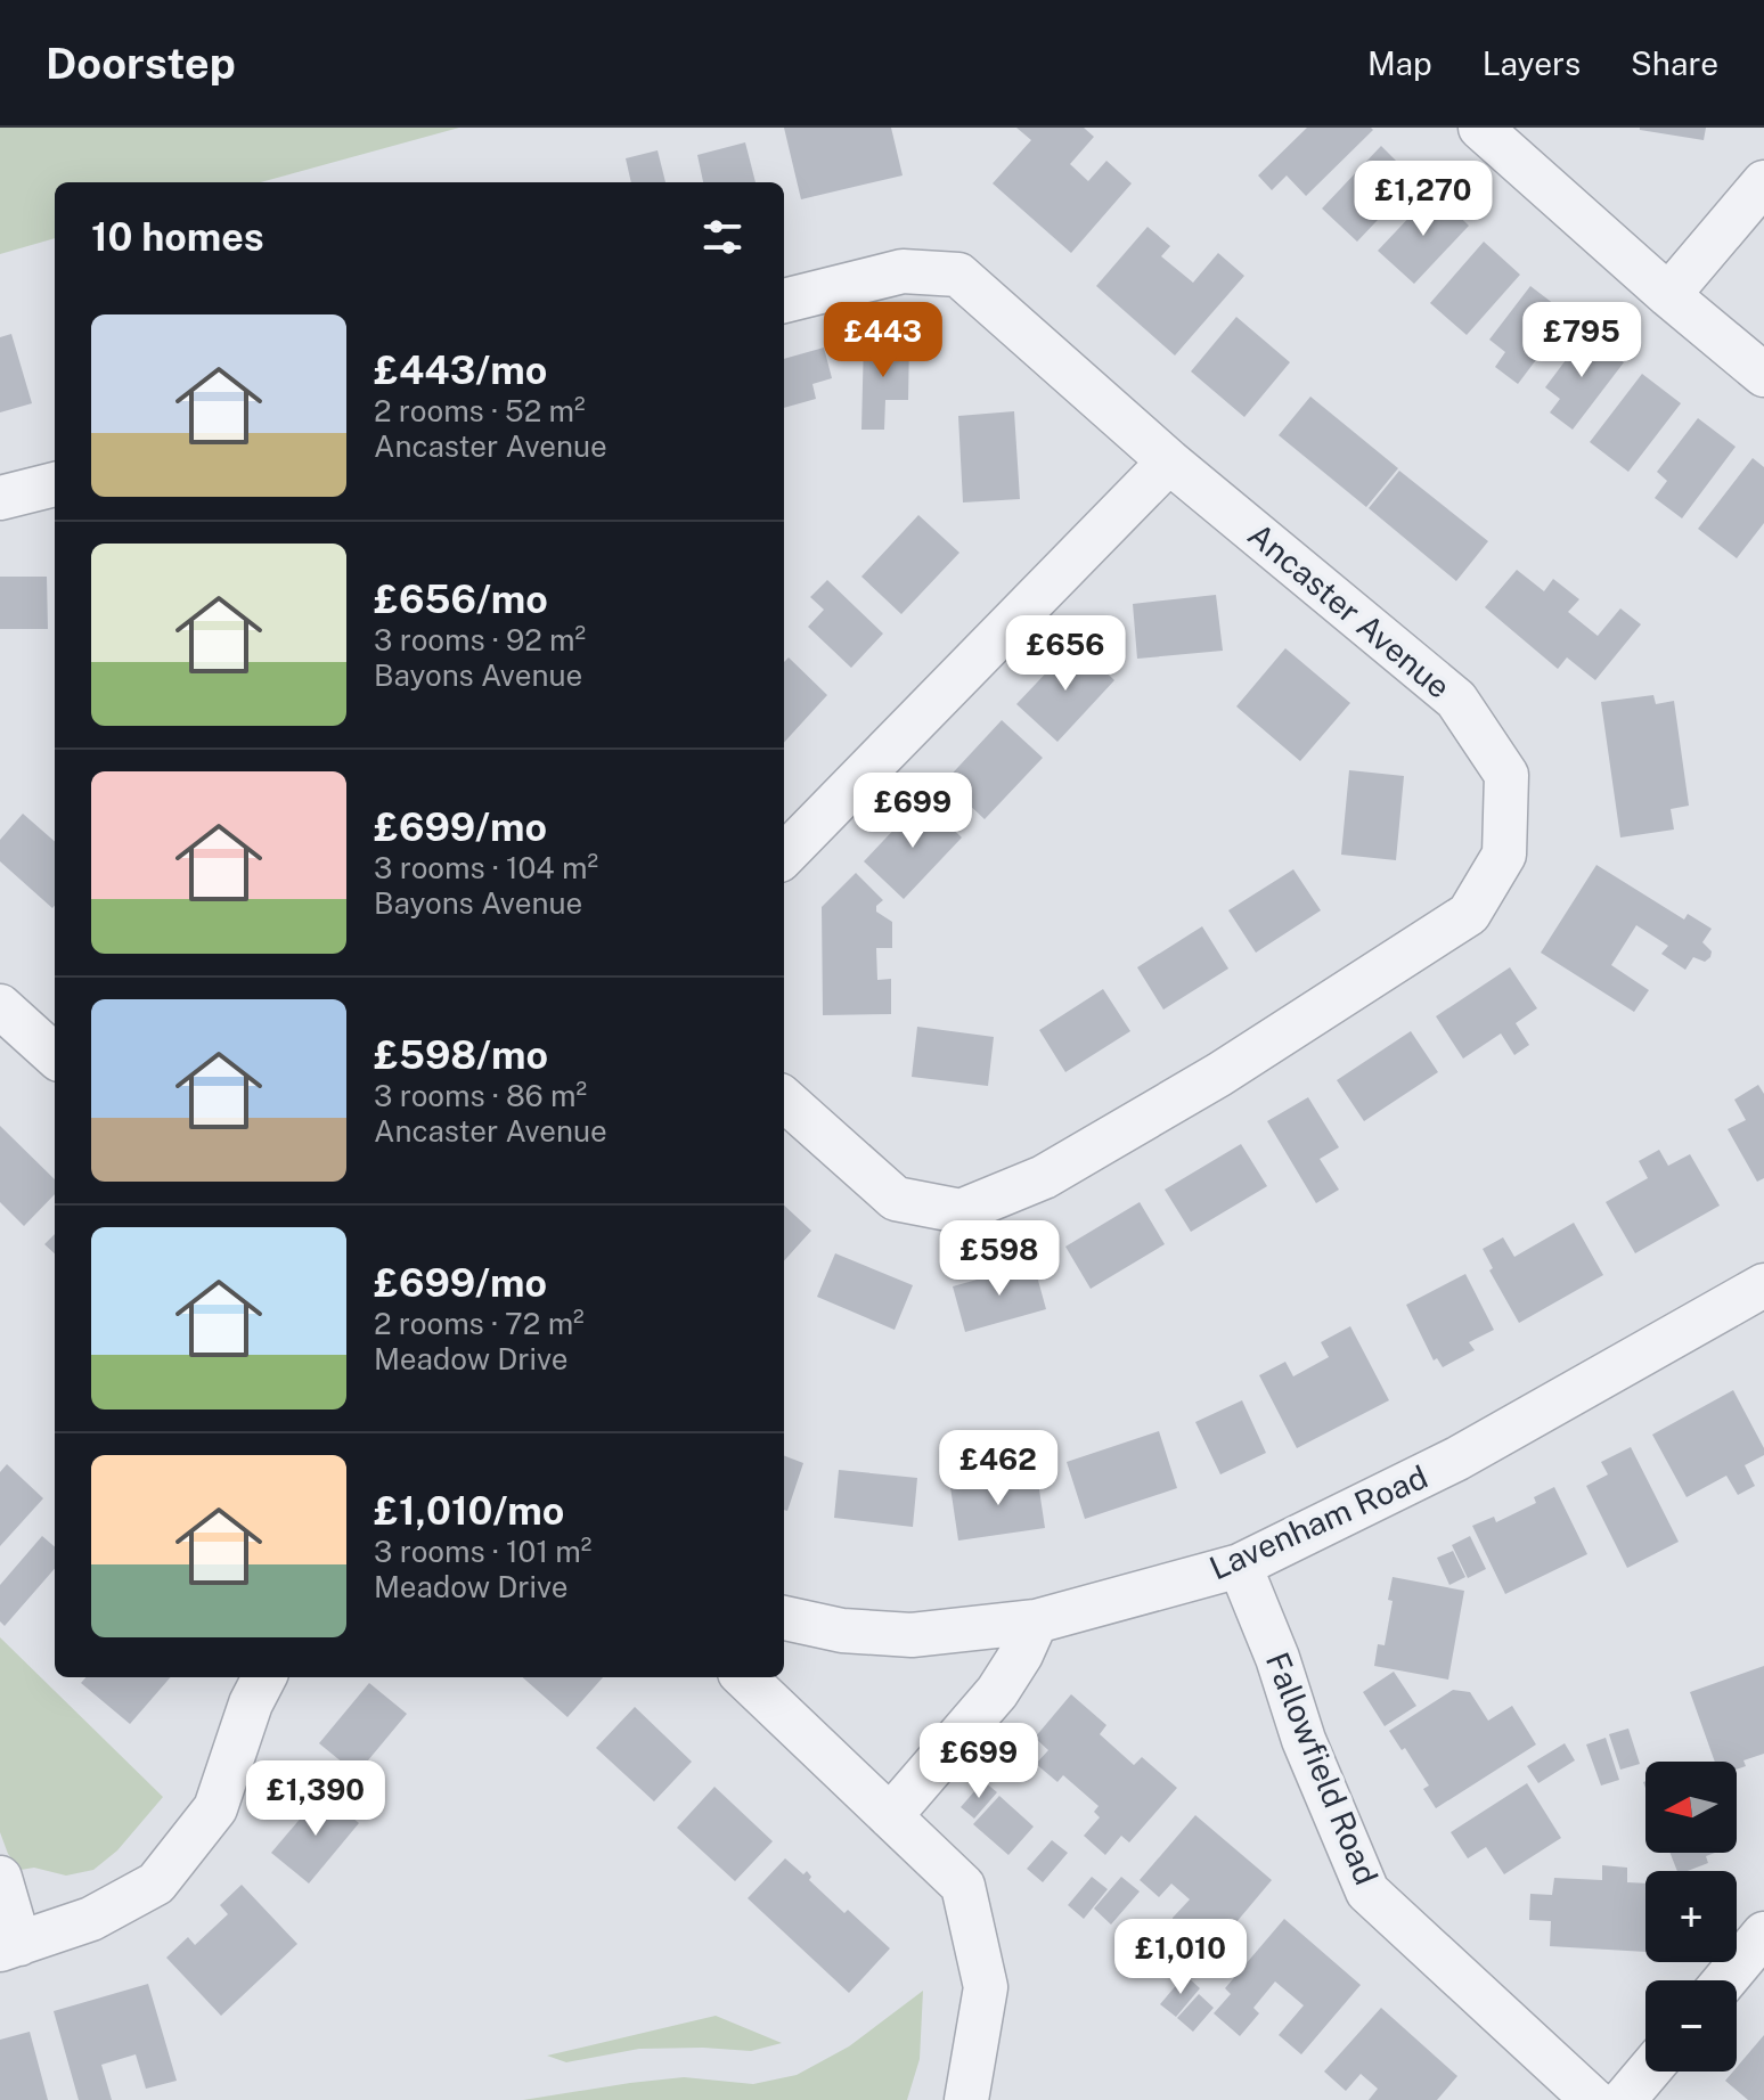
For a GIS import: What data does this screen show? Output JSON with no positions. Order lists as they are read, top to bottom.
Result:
{
  "streets": {
    "street": ["Ancaster Avenue", "Lavenham Road", "Fallowfield Road"]
  },
  "crossings": [
    ["Lavenham Road", "Fallowfield Road"]
  ],
  "north": "left",
  "page": {
    "header": "Doorstep",
    "nav": ["Map", "Layers", "Share"],
    "price": [
      "£1,270",
      "£443",
      "£795",
      "£656",
      "£699",
      "£598",
      "£462",
      "£699",
      "£1,390",
      "£1,010"
    ],
    "heading": "10 homes",
    "list": [
      {
        "name": "£443/mo",
        "note": "2 rooms · 52 m² · Ancaster Avenue"
      },
      {
        "name": "£656/mo",
        "note": "3 rooms · 92 m² · Bayons Avenue"
      },
      {
        "name": "£699/mo",
        "note": "3 rooms · 104 m² · Bayons Avenue"
      },
      {
        "name": "£598/mo",
        "note": "3 rooms · 86 m² · Ancaster Avenue"
      },
      {
        "name": "£699/mo",
        "note": "2 rooms · 72 m² · Meadow Drive"
      },
      {
        "name": "£1,010/mo",
        "note": "3 rooms · 101 m² · Meadow Drive"
      }
    ],
    "map_buttons": ["+", "−"]
  }
}
